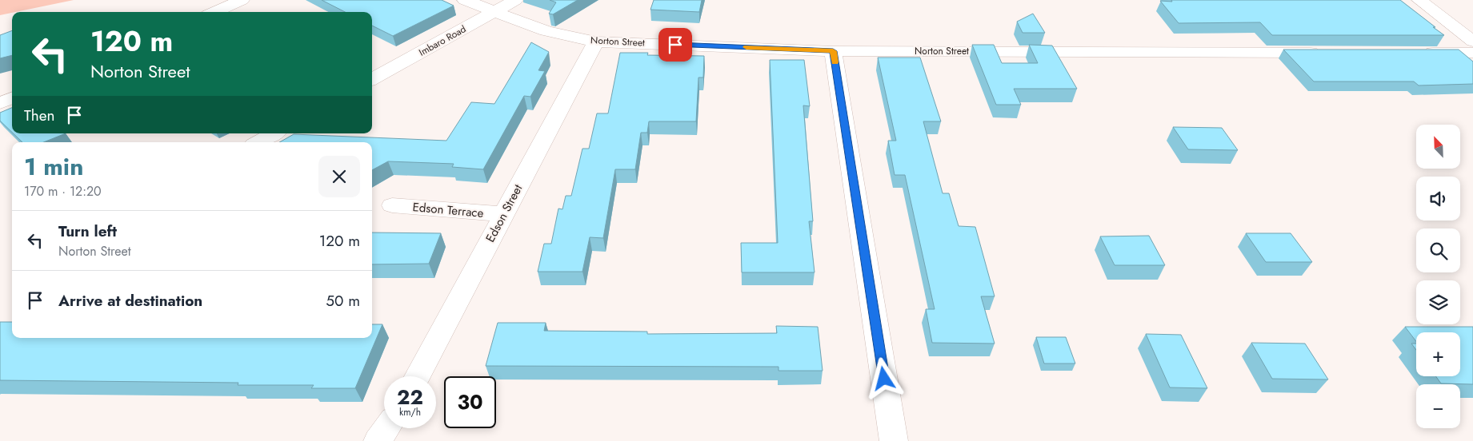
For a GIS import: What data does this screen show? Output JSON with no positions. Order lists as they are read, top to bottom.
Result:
{
  "streets": {
    "street": [
      "Imbaro Road",
      "Norton Street",
      "Edson Terrace",
      "Edson Street"
    ]
  },
  "crossings": [
    ["Imbaro Road", "Norton Street"],
    ["Norton Street", "Edson Street"],
    ["Edson Terrace", "Edson Street"]
  ],
  "north": "top left",
  "page": {
    "turn": ["120 m", "Norton Street"],
    "then": "Then",
    "map_buttons": ["+", "−"],
    "heading": ["1 min", "170 m · 12:20"],
    "list": [
      {
        "name": "Turn left",
        "note": "Norton Street",
        "value": "120 m"
      },
      {
        "name": "Arrive at destination",
        "value": "50 m"
      }
    ],
    "speed": "22 km/h",
    "limit": "30"
  }
}
